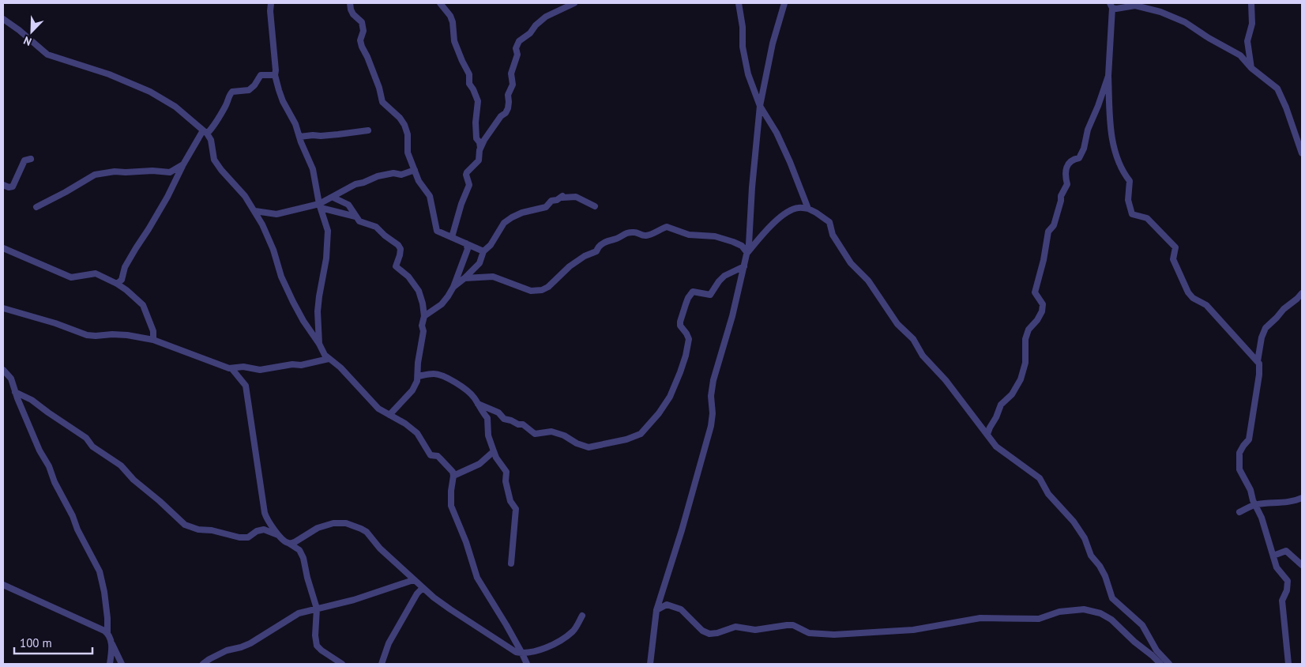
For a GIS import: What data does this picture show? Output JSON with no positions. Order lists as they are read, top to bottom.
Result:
{
  "scale_bar": "100 m",
  "north": "bottom left"
}
